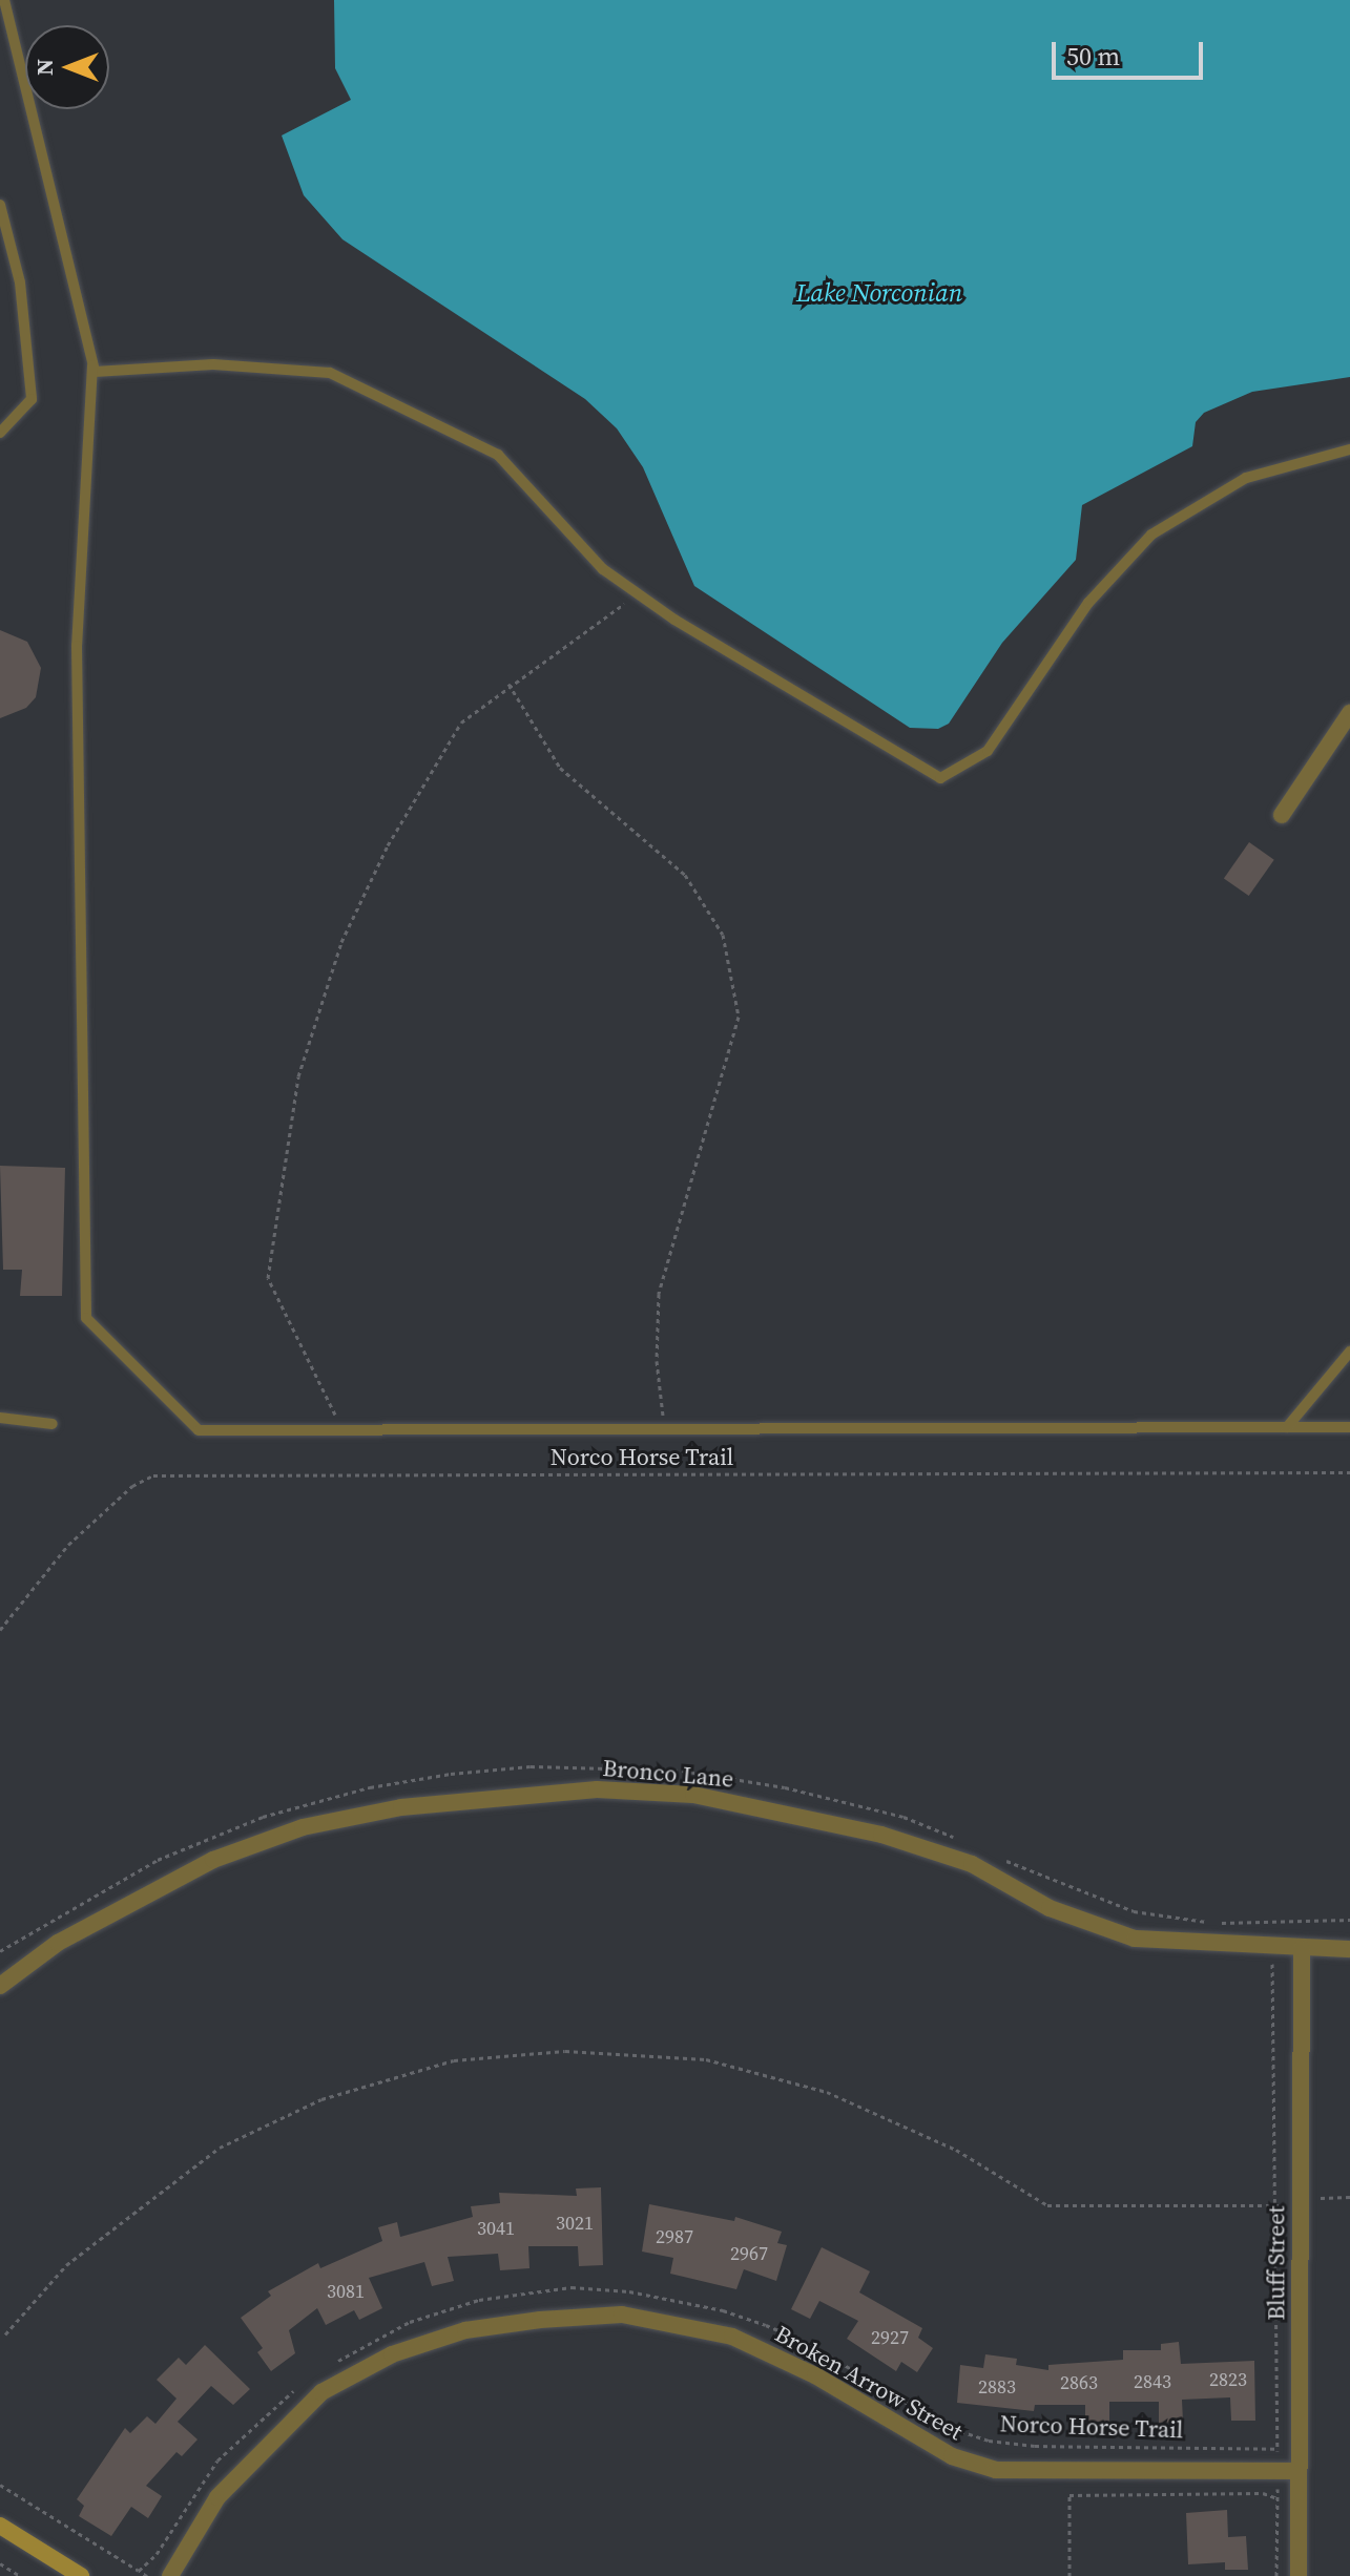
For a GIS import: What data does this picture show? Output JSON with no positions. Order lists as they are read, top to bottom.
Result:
{
  "streets": {
    "street": ["Bronco Lane", "Bluff Street", "Broken Arrow Street"],
    "path": ["Norco Horse Trail"]
  },
  "crossings": [
    ["Bronco Lane", "Bluff Street"],
    ["Bluff Street", "Broken Arrow Street"]
  ],
  "water": ["Lake Norconian"],
  "house_numbers": [
    "3021",
    "3041",
    "2987",
    "2967",
    "3081",
    "2927",
    "2823",
    "2843",
    "2863",
    "2883"
  ],
  "scale_bar": "50 m",
  "north": "left"
}
